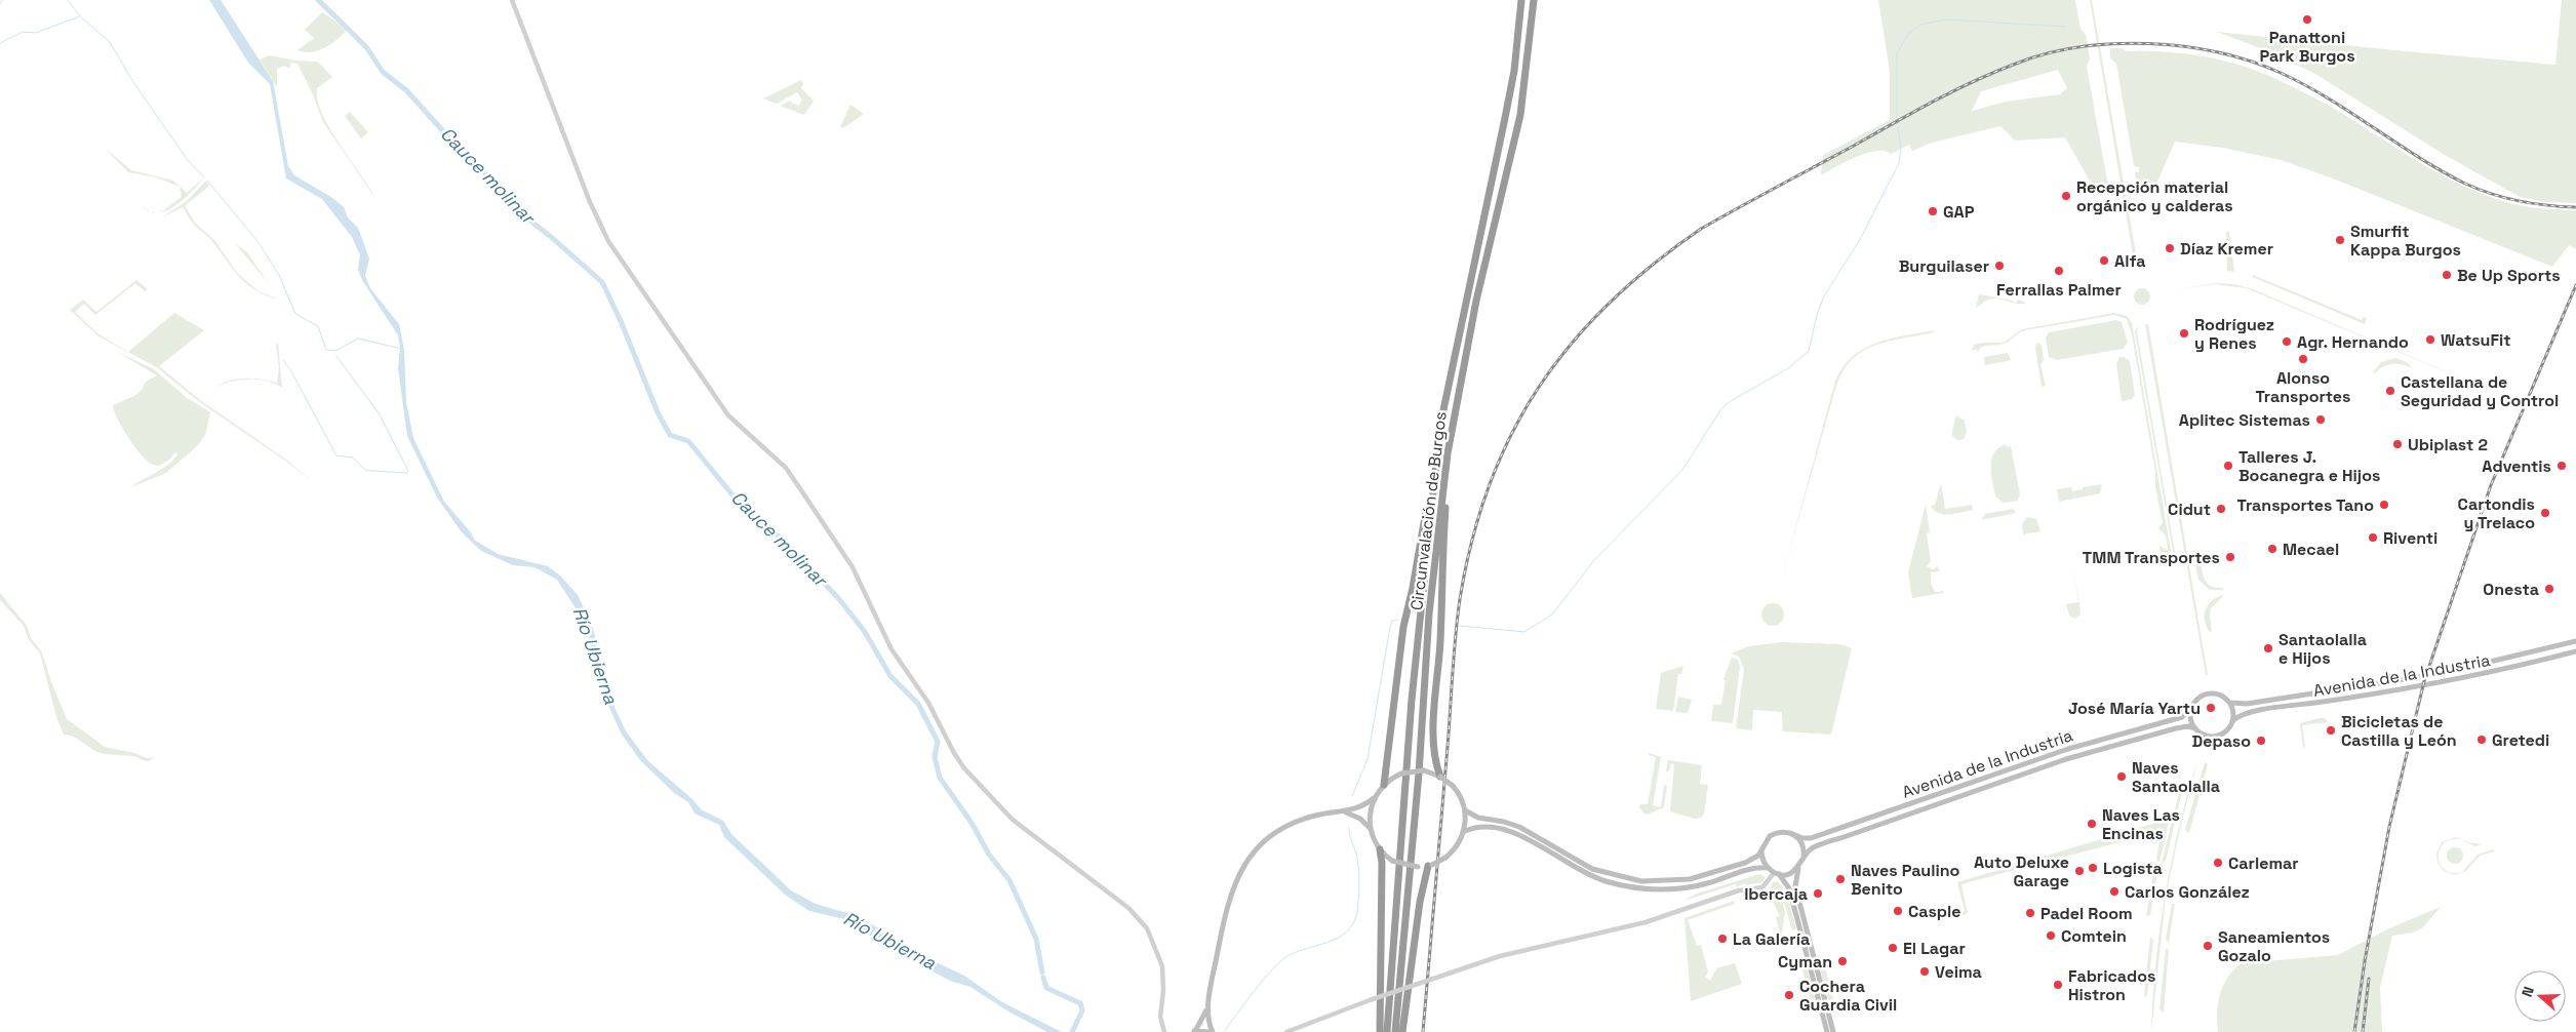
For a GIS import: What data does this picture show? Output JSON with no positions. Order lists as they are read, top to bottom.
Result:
{
  "streets": {
    "highway": ["Circunvalación de Burgos"],
    "main road": ["Avenida de la Industria"]
  },
  "water": ["Cauce molinar", "Río Ubierna"],
  "places": [
    "Panattoni Park Burgos",
    "Recepción material orgánico y calderas",
    "GAP",
    "Smurfit Kappa Burgos",
    "Díaz Kremer",
    "Alfa",
    "Burguilaser",
    "Ferrallas Palmer",
    "Be Up Sports",
    "Rodríguez y Renes",
    "WatsuFit",
    "Agr. Hernando",
    "Alonso Transportes",
    "Castellana de Seguridad y Control",
    "Aplitec Sistemas",
    "Ubiplast 2",
    "Talleres J. Bocanegra e Hijos",
    "Adventis",
    "Transportes Tano",
    "Cidut",
    "Cartondis y Trelaco",
    "Riventi",
    "Mecael",
    "TMM Transportes",
    "Onesta",
    "Santaolalla e Hijos",
    "José María Yartu",
    "Bicicletas de Castilla y León",
    "Gretedi",
    "Depaso",
    "Naves Santaolalla",
    "Naves Las Encinas",
    "Carlemar",
    "Logista",
    "Auto Deluxe Garage",
    "Naves Paulino Benito",
    "Carlos González",
    "Ibercaja",
    "Casple",
    "Padel Room",
    "Comtein",
    "La Galería",
    "Saneamientos Gozalo",
    "El Lagar",
    "Cyman",
    "Veima",
    "Fabricados Histron",
    "Cochera Guardia Civil"
  ],
  "north": "left"
}
